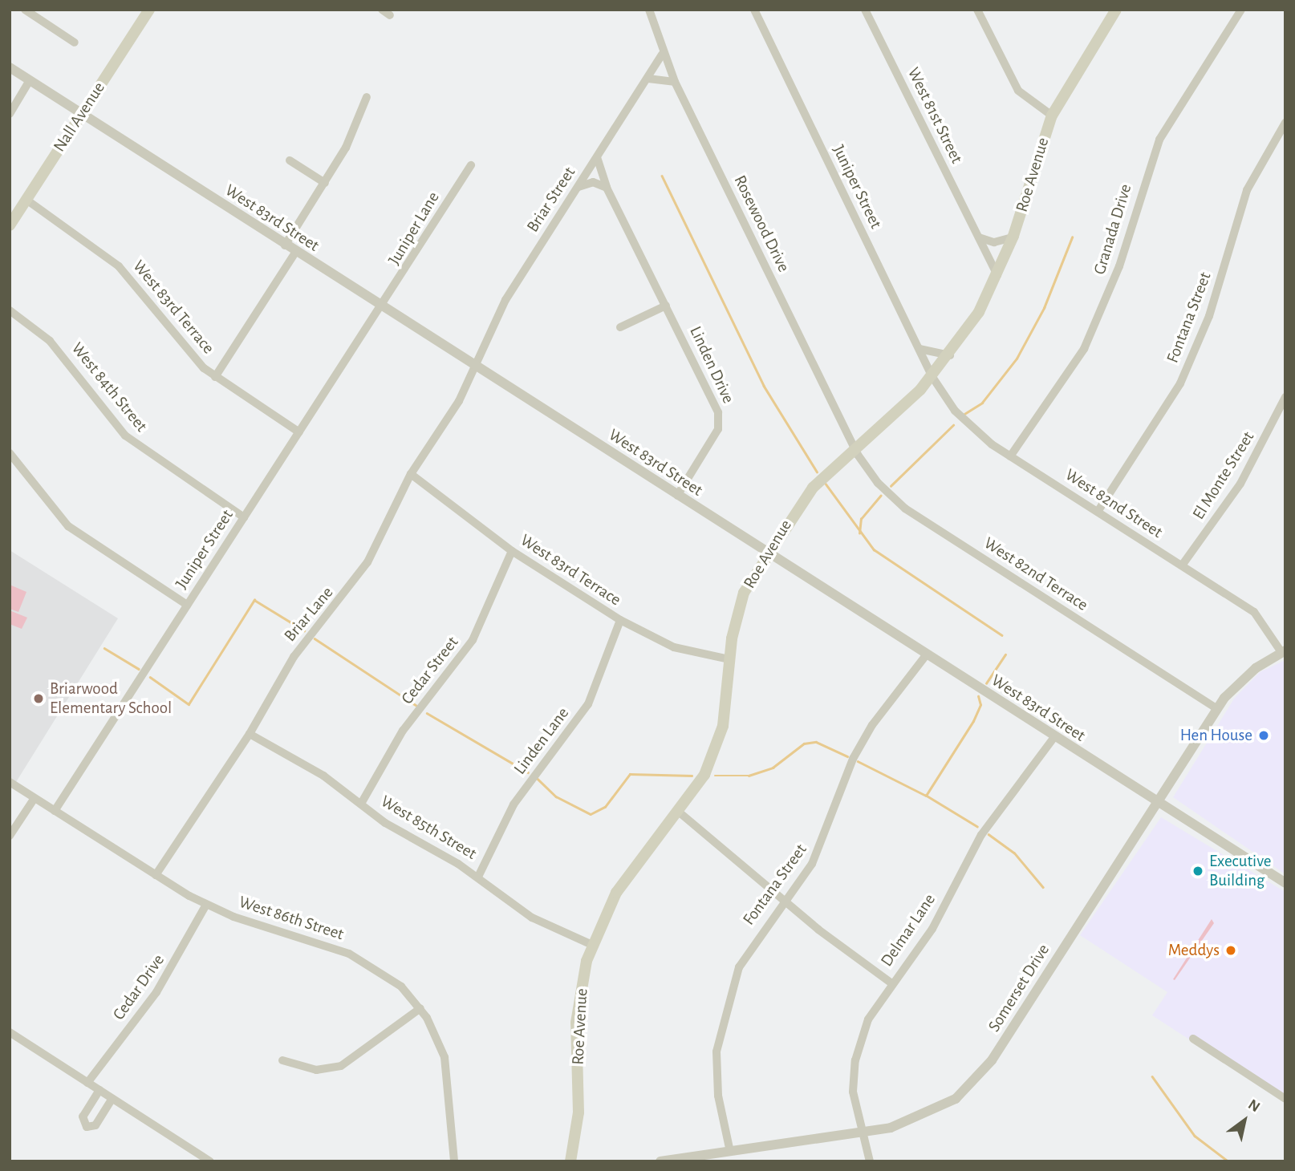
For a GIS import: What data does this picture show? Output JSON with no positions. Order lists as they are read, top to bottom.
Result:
{
  "streets": {
    "main road": ["Nall Avenue", "Roe Avenue"],
    "street": [
      "West 81st Street",
      "Juniper Street",
      "Briar Street",
      "West 83rd Street",
      "Rosewood Drive",
      "Juniper Lane",
      "Granada Drive",
      "West 83rd Terrace",
      "Fontana Street",
      "Linden Drive",
      "West 84th Street",
      "El Monte Street",
      "West 82nd Street",
      "West 82nd Terrace",
      "Briar Lane",
      "Cedar Street",
      "Linden Lane",
      "West 85th Street",
      "West 86th Street",
      "Delmar Lane",
      "Cedar Drive",
      "Somerset Drive"
    ]
  },
  "crossings": [
    ["West 81st Street", "Roe Avenue"],
    ["Nall Avenue", "West 83rd Street"],
    ["Nall Avenue", "West 83rd Terrace"],
    ["Roe Avenue", "Juniper Street"],
    ["Roe Avenue", "West 83rd Street"],
    ["Roe Avenue", "Rosewood Drive"],
    ["Roe Avenue", "West 83rd Terrace"],
    ["Roe Avenue", "West 82nd Street"],
    ["Roe Avenue", "West 82nd Terrace"],
    ["Roe Avenue", "West 85th Street"],
    ["Juniper Street", "West 83rd Street"],
    ["Juniper Street", "Juniper Lane"],
    ["Juniper Street", "West 83rd Terrace"],
    ["Juniper Street", "West 84th Street"],
    ["Juniper Street", "West 82nd Street"],
    ["Juniper Street", "West 86th Street"],
    ["Briar Street", "West 83rd Street"],
    ["Briar Street", "Rosewood Drive"],
    ["Briar Street", "Linden Drive"],
    ["Briar Street", "Briar Lane"],
    ["West 83rd Street", "Juniper Lane"],
    ["West 83rd Street", "Fontana Street"],
    ["West 83rd Street", "Linden Drive"],
    ["West 83rd Street", "Briar Lane"],
    ["West 83rd Street", "Delmar Lane"],
    ["West 83rd Street", "Somerset Drive"],
    ["Rosewood Drive", "West 82nd Terrace"],
    ["Granada Drive", "West 82nd Street"],
    ["West 83rd Terrace", "Briar Lane"],
    ["West 83rd Terrace", "Cedar Street"],
    ["West 83rd Terrace", "Linden Lane"],
    ["Fontana Street", "West 82nd Street"],
    ["Fontana Street", "Somerset Drive"],
    ["El Monte Street", "West 82nd Street"],
    ["West 82nd Street", "Somerset Drive"],
    ["West 82nd Terrace", "Somerset Drive"],
    ["Briar Lane", "West 85th Street"],
    ["Briar Lane", "West 86th Street"],
    ["Cedar Street", "West 85th Street"],
    ["Linden Lane", "West 85th Street"],
    ["West 86th Street", "Cedar Drive"],
    ["Delmar Lane", "Somerset Drive"]
  ],
  "places": [
    "Briarwood Elementary School",
    "Hen House",
    "Executive Building",
    "Meddys"
  ],
  "north": "top right"
}
